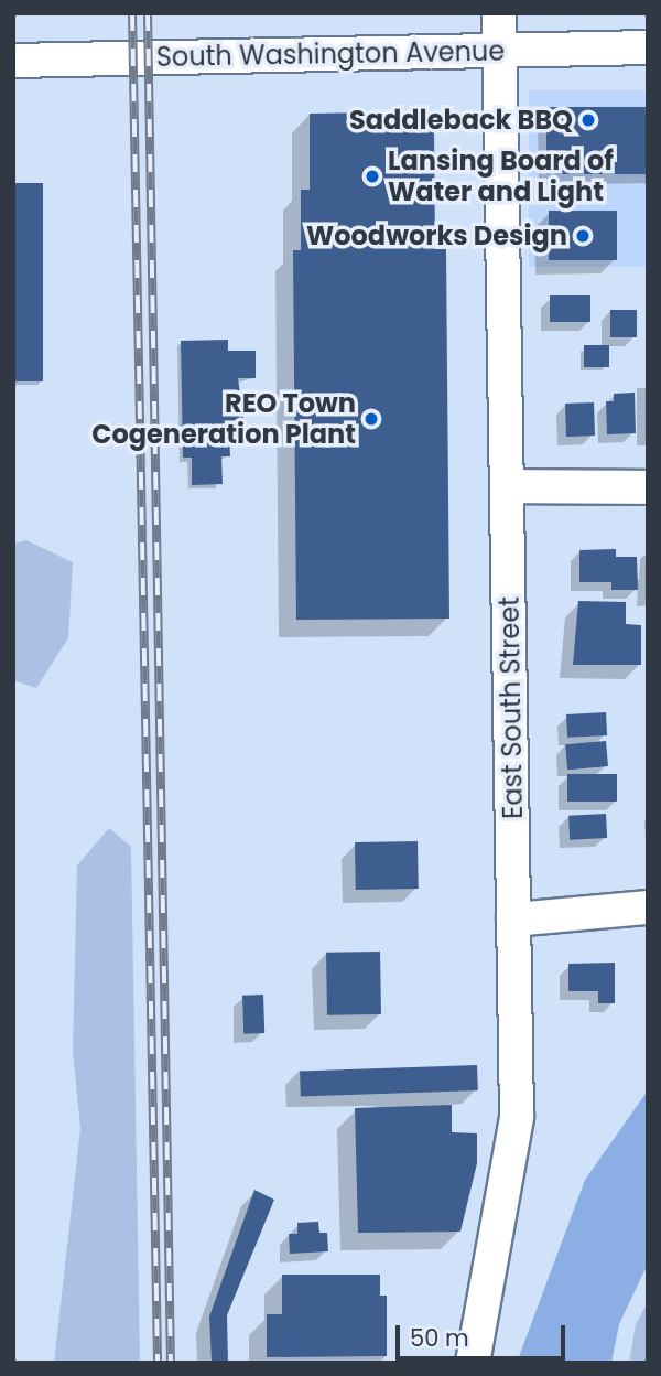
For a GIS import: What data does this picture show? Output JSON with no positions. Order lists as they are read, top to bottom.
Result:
{
  "streets": {
    "street": ["South Washington Avenue", "East South Street"]
  },
  "crossings": [
    ["South Washington Avenue", "East South Street"]
  ],
  "places": [
    "Saddleback BBQ",
    "Lansing Board of Water and Light",
    "Woodworks Design",
    "REO Town Cogeneration Plant"
  ],
  "scale_bar": "50 m"
}
